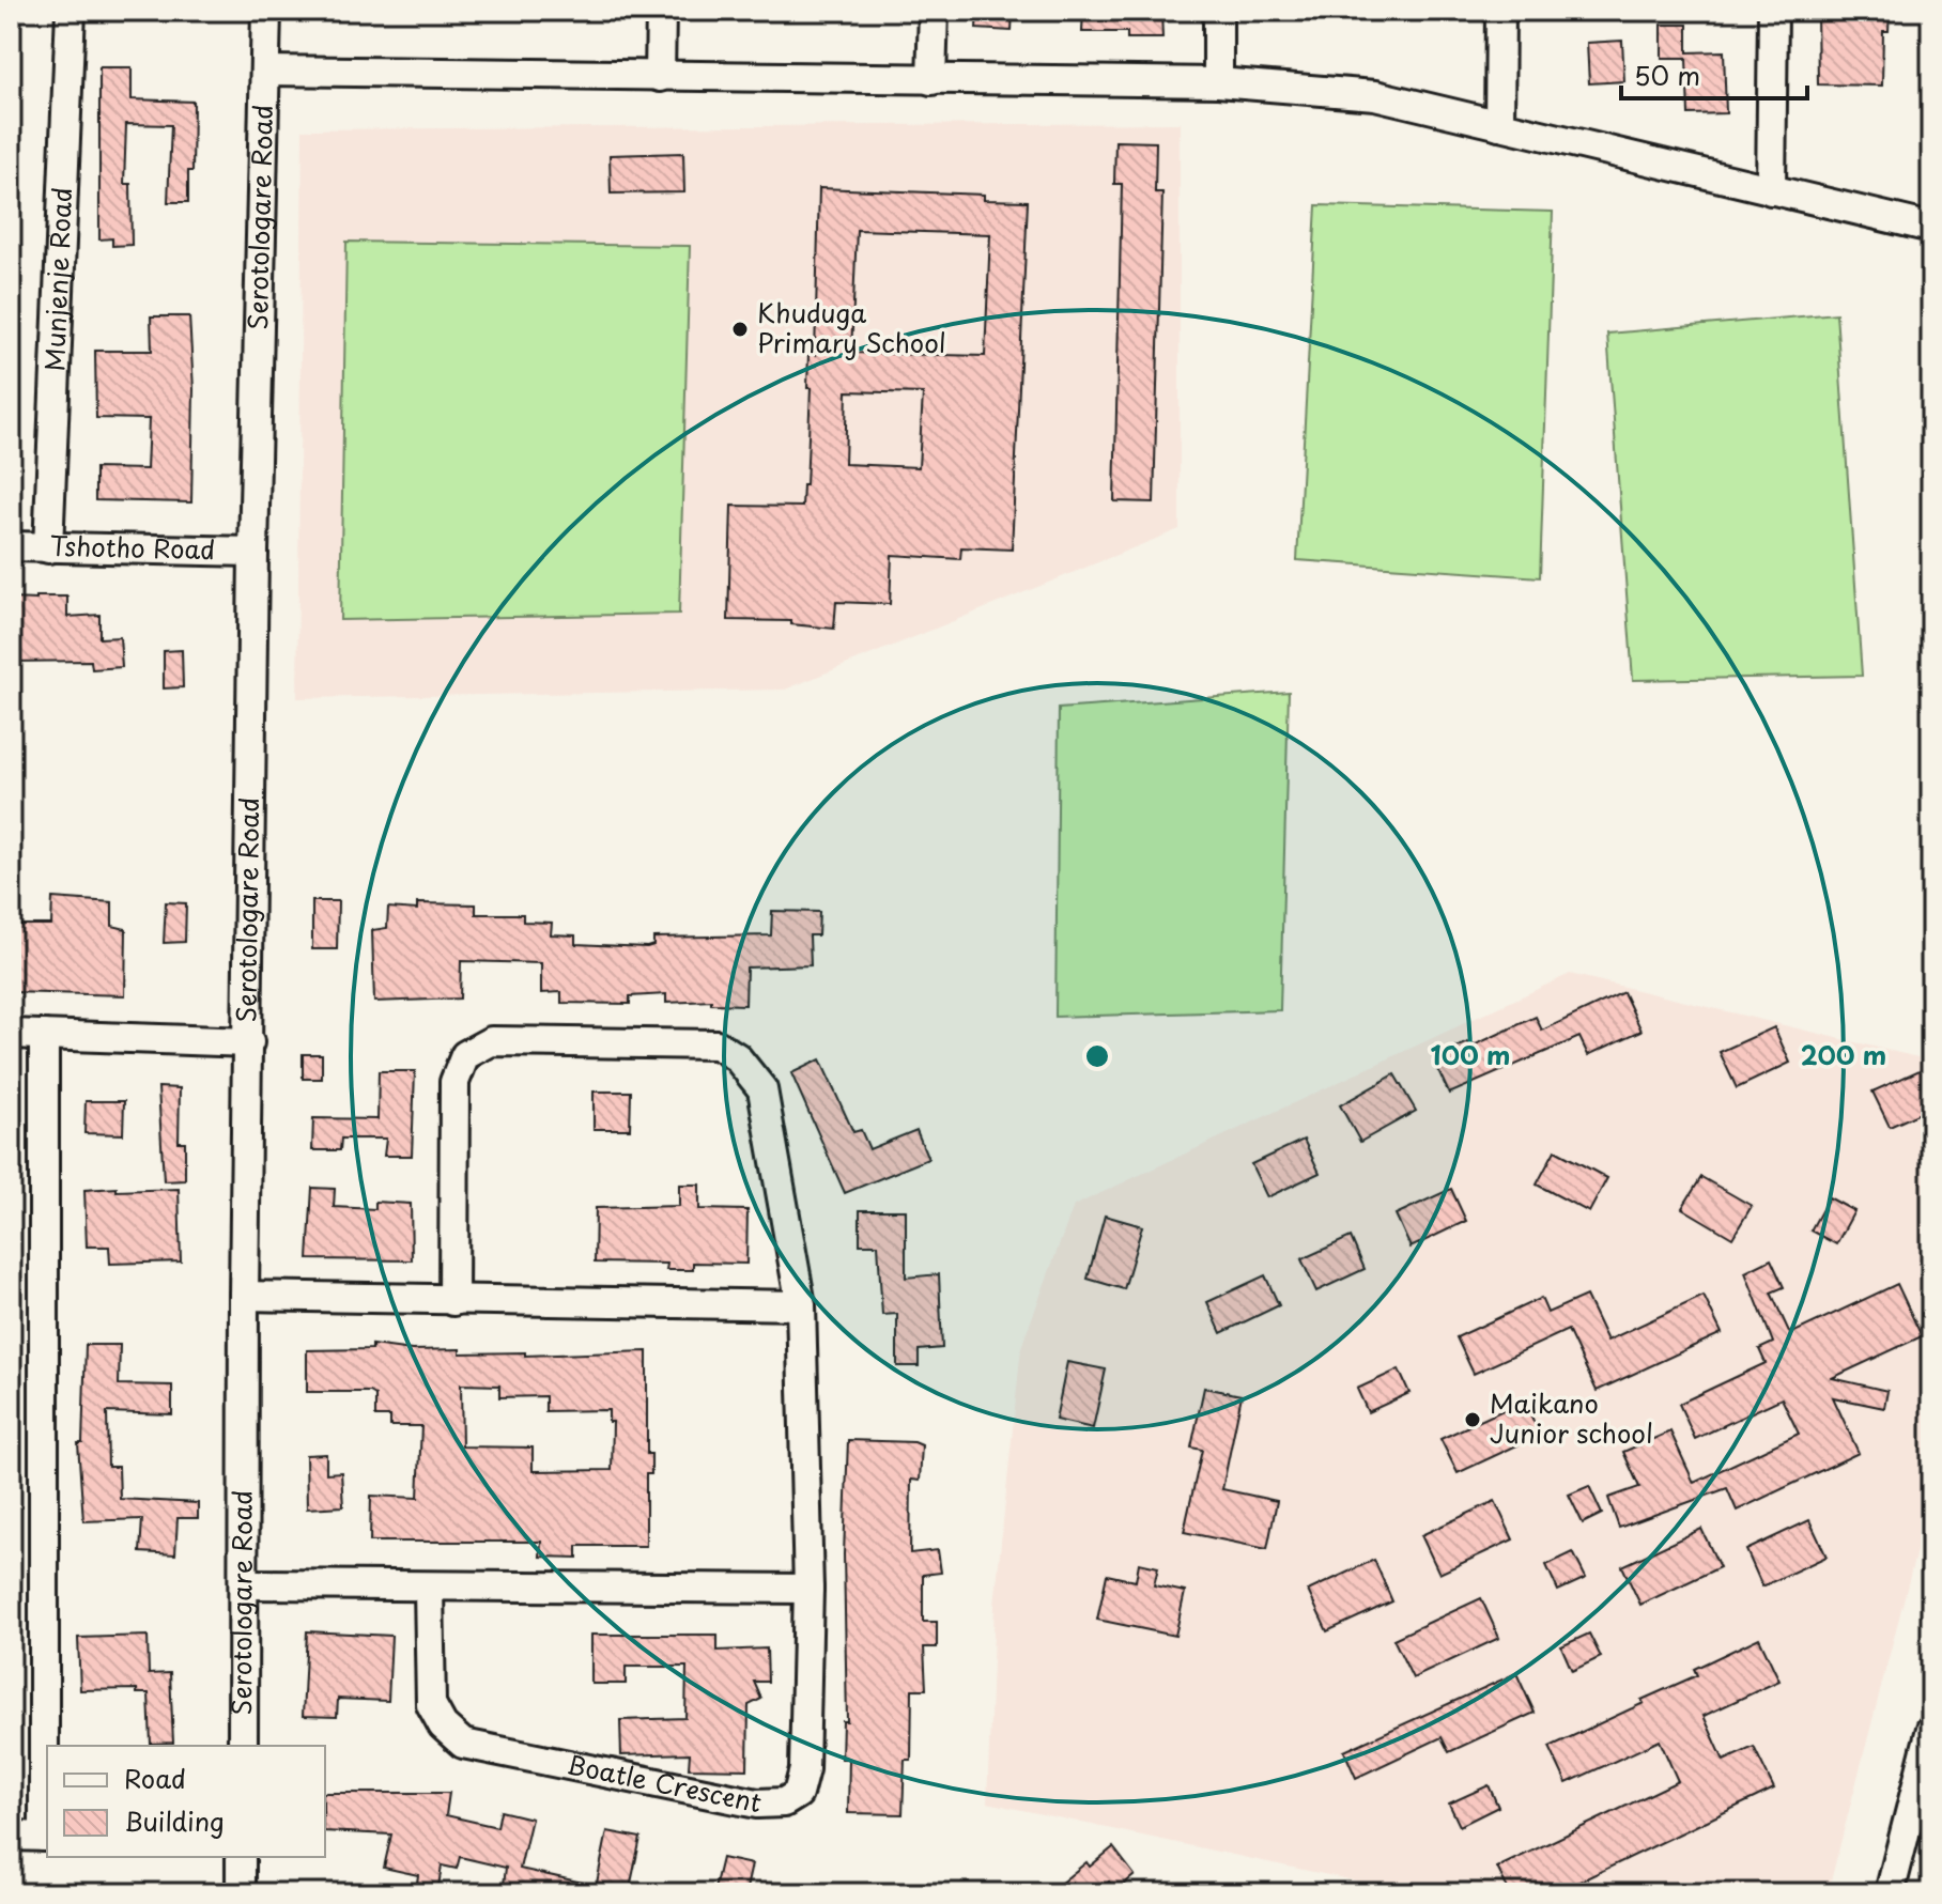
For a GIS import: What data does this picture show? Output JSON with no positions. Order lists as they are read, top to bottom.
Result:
{
  "streets": {
    "street": [
      "Serotologare Road",
      "Munjenje Road",
      "Tshotho Road",
      "Boatle Crescent"
    ]
  },
  "crossings": [
    ["Serotologare Road", "Tshotho Road"],
    ["Munjenje Road", "Tshotho Road"]
  ],
  "places": ["Khuduga Primary School", "Maikano Junior school"],
  "legend": ["Road", "Building"],
  "scale_bar": "50 m",
  "rings": ["100 m", "200 m"]
}
